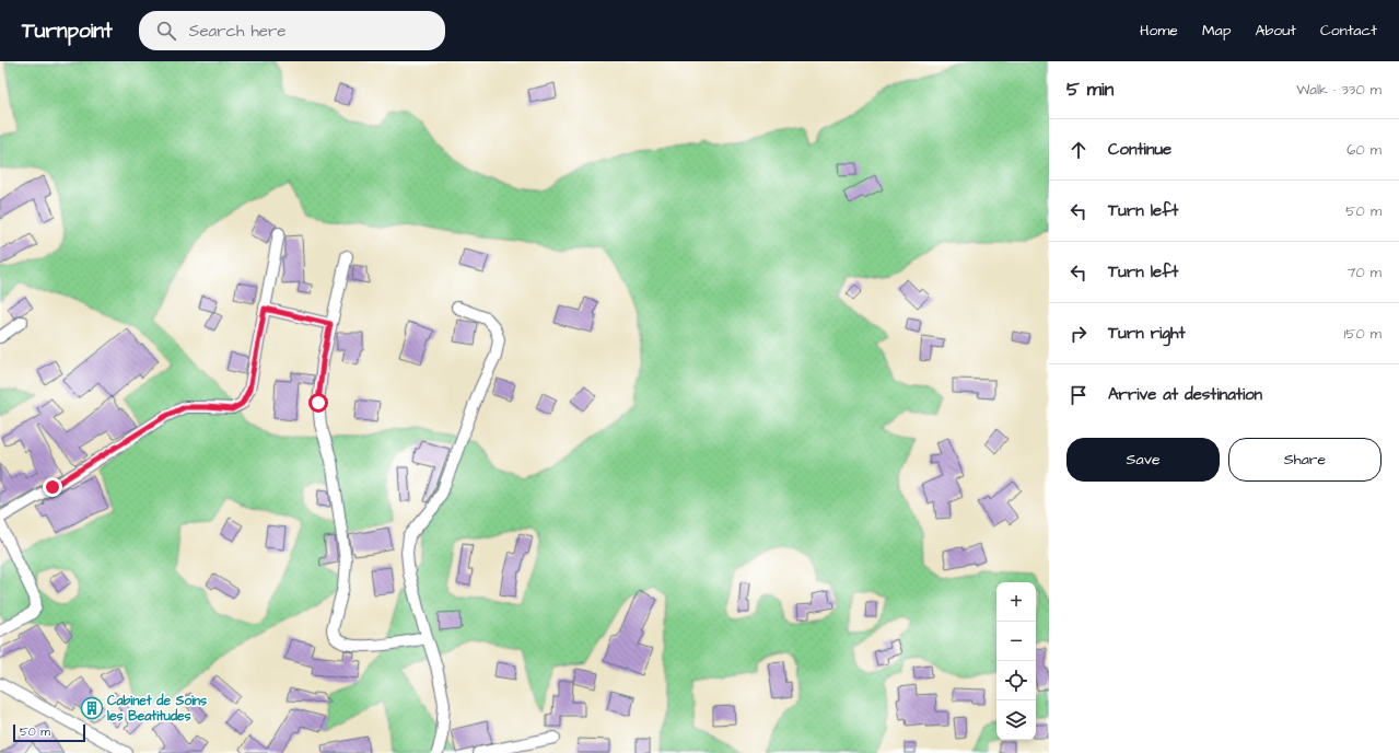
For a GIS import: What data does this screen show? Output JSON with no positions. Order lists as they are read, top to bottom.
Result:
{
  "places": {
    "building": ["Cabinet de Soins les Beatitudes"]
  },
  "scale_bar": "50 m",
  "page": {
    "header": "Turnpoint",
    "search": "Search here",
    "nav": [
      "Home",
      "Map",
      "About",
      "Contact"
    ],
    "heading": ["5 min", "Walk · 330 m"],
    "list": [
      ["Continue", "60 m"],
      ["Turn left", "50 m"],
      ["Turn left", "70 m"],
      ["Turn right", "150 m"],
      "Arrive at destination"
    ],
    "buttons": ["Save", "Share"],
    "map_buttons": ["+", "−"],
    "scale": "50 m"
  }
}
